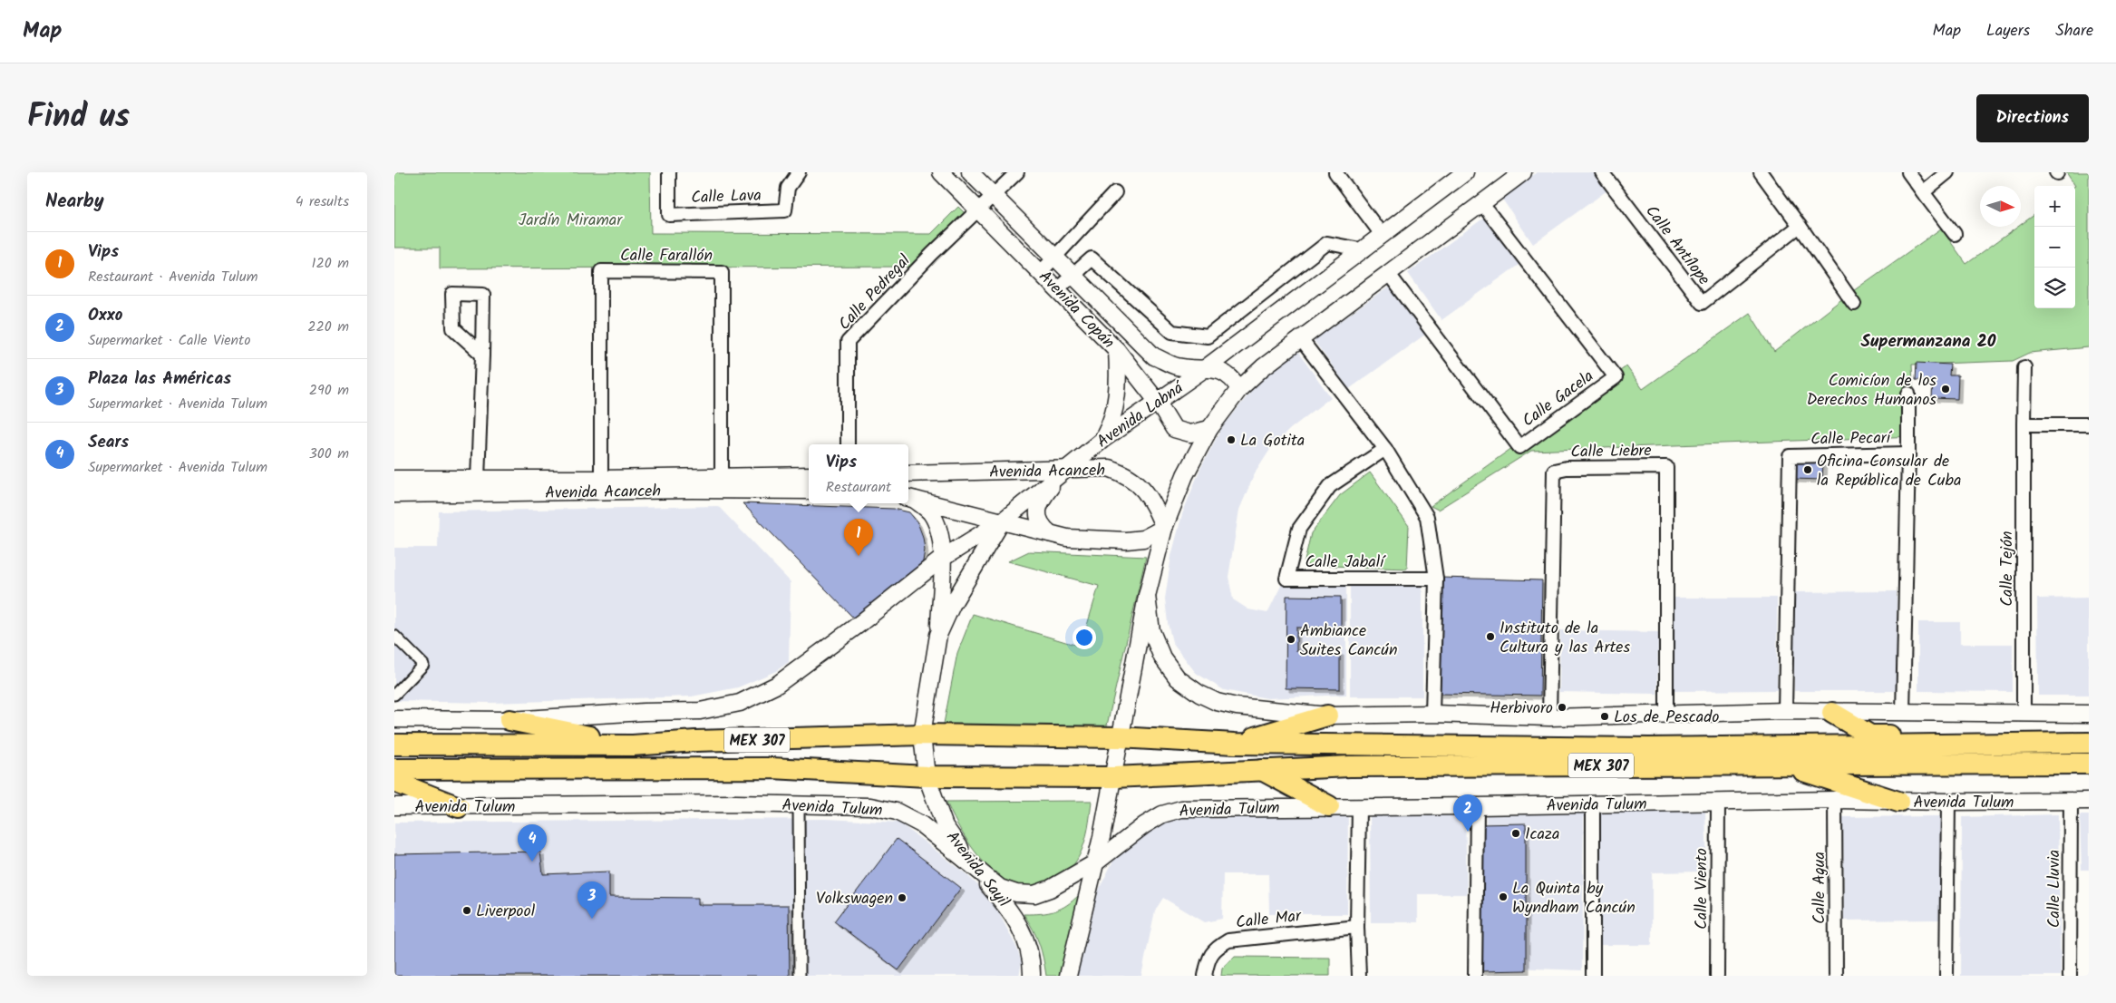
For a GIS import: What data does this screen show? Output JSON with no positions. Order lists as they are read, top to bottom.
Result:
{
  "streets": {
    "main road": ["MEX 307"],
    "street": [
      "Calle Lava",
      "Calle Antílope",
      "Calle Farallón",
      "Calle Pedregal",
      "Avenida Copán",
      "Calle Gacela",
      "Avenida Labná",
      "Calle Pecarí",
      "Calle Liebre",
      "Avenida Acanceh",
      "Calle Jabalí",
      "Calle Tejón",
      "Avenida Tulum",
      "Avenida Sayil",
      "Calle Agua",
      "Calle Viento",
      "Calle Lluvia",
      "Calle Mar"
    ]
  },
  "crossings": [
    ["Calle Farallón", "Avenida Acanceh"],
    ["Calle Pedregal", "Avenida Copán"],
    ["Avenida Copán", "Avenida Labná"],
    ["Avenida Labná", "Avenida Acanceh"],
    ["Avenida Labná", "MEX 307"],
    ["Avenida Labná", "Avenida Sayil"],
    ["MEX 307", "Avenida Sayil"],
    ["Avenida Tulum", "Avenida Sayil"],
    ["Avenida Tulum", "Calle Agua"],
    ["Avenida Tulum", "Calle Viento"],
    ["Avenida Tulum", "Calle Lluvia"]
  ],
  "districts": ["Supermanzana 20"],
  "parks": ["Jardín Miramar"],
  "places": [
    "Comicíon de los Derechos Humanos",
    "La Gotita",
    "Oficina Consular de la República de Cuba",
    "Instituto de la Cultura y las Artes",
    "Ambiance Suites Cancún",
    "Herbivoro",
    "Los de Pescado",
    "Icaza",
    "La Quinta by Wyndham Cancún",
    "Volkswagen",
    "Liverpool"
  ],
  "north": "right",
  "page": {
    "header": "Map",
    "nav": ["Map", "Layers", "Share"],
    "title": "Find us",
    "buttons": "Directions",
    "heading": ["Nearby", "4 results"],
    "map_buttons": ["+", "−"],
    "list": [
      {
        "mark": "1",
        "name": "Vips",
        "note": "Restaurant · Avenida Tulum",
        "value": "120 m"
      },
      {
        "mark": "2",
        "name": "Oxxo",
        "note": "Supermarket · Calle Viento",
        "value": "220 m"
      },
      {
        "mark": "3",
        "name": "Plaza las Américas",
        "note": "Supermarket · Avenida Tulum",
        "value": "290 m"
      },
      {
        "mark": "4",
        "name": "Sears",
        "note": "Supermarket · Avenida Tulum",
        "value": "300 m"
      }
    ],
    "popup": ["Vips", "Restaurant"],
    "pins": [
      "1",
      "2",
      "4",
      "3"
    ]
  }
}
